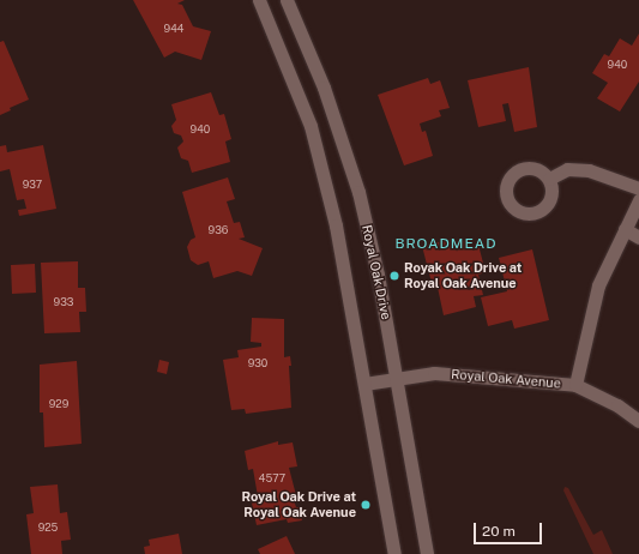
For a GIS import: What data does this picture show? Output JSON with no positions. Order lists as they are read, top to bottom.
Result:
{
  "streets": {
    "main road": ["Royal Oak Drive", "Royal Oak Avenue"]
  },
  "crossings": [
    ["Royal Oak Drive", "Royal Oak Avenue"]
  ],
  "districts": ["BROADMEAD"],
  "places": ["Royak Oak Drive at Royal Oak Avenue", "Royal Oak Drive at Royal Oak Avenue"],
  "house_numbers": [
    "944",
    "940",
    "940",
    "937",
    "936",
    "933",
    "930",
    "929",
    "4577",
    "925"
  ],
  "scale_bar": "20 m"
}
